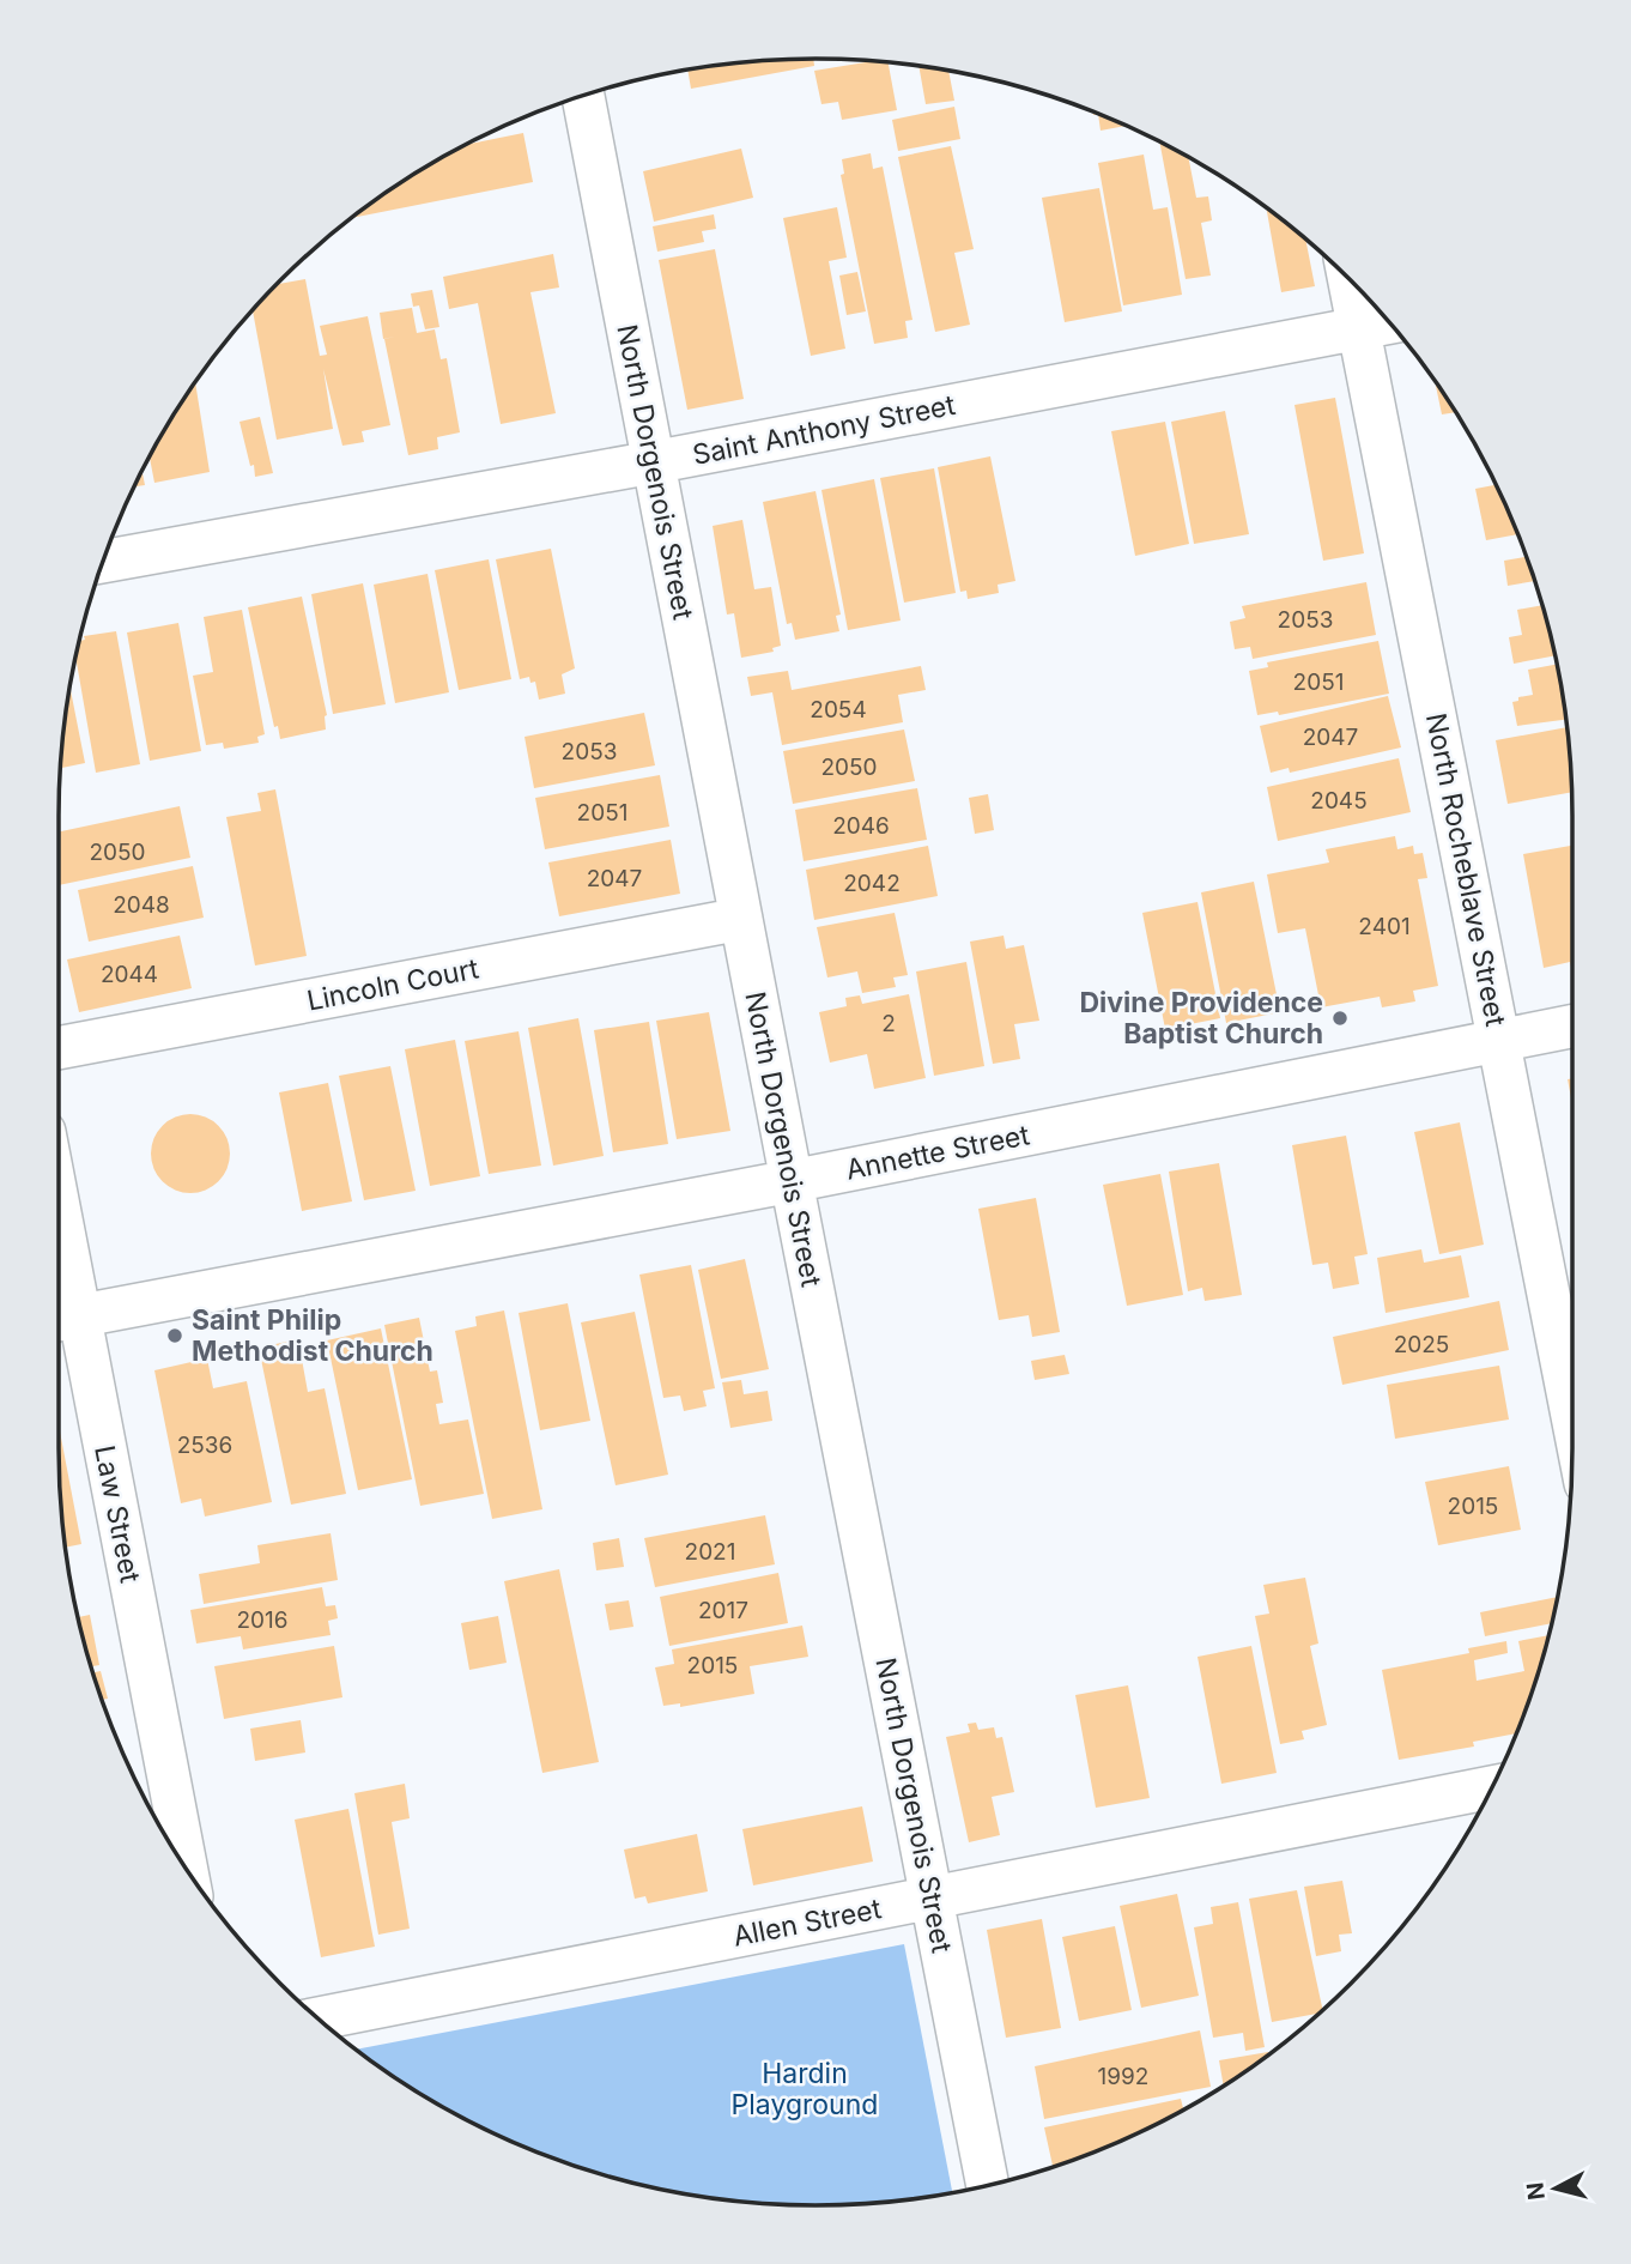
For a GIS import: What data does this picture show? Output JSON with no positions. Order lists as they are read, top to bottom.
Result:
{
  "streets": {
    "street": [
      "Saint Anthony Street",
      "North Dorgenois Street",
      "North Rocheblave Street",
      "Lincoln Court",
      "Annette Street",
      "Law Street",
      "Allen Street"
    ]
  },
  "crossings": [
    ["Saint Anthony Street", "North Dorgenois Street"],
    ["Saint Anthony Street", "North Rocheblave Street"],
    ["North Dorgenois Street", "Lincoln Court"],
    ["North Dorgenois Street", "Annette Street"],
    ["North Dorgenois Street", "Allen Street"],
    ["North Rocheblave Street", "Annette Street"],
    ["Annette Street", "Law Street"]
  ],
  "parks": ["Hardin Playground"],
  "places": ["Divine Providence Baptist Church", "Saint Philip Methodist Church"],
  "house_numbers": [
    "2053",
    "2051",
    "2054",
    "2047",
    "2053",
    "2050",
    "2045",
    "2051",
    "2046",
    "2050",
    "2047",
    "2042",
    "2048",
    "2401",
    "2044",
    "2",
    "2025",
    "2536",
    "2015",
    "2021",
    "2017",
    "2016",
    "2015",
    "1992"
  ],
  "north": "left"
}
